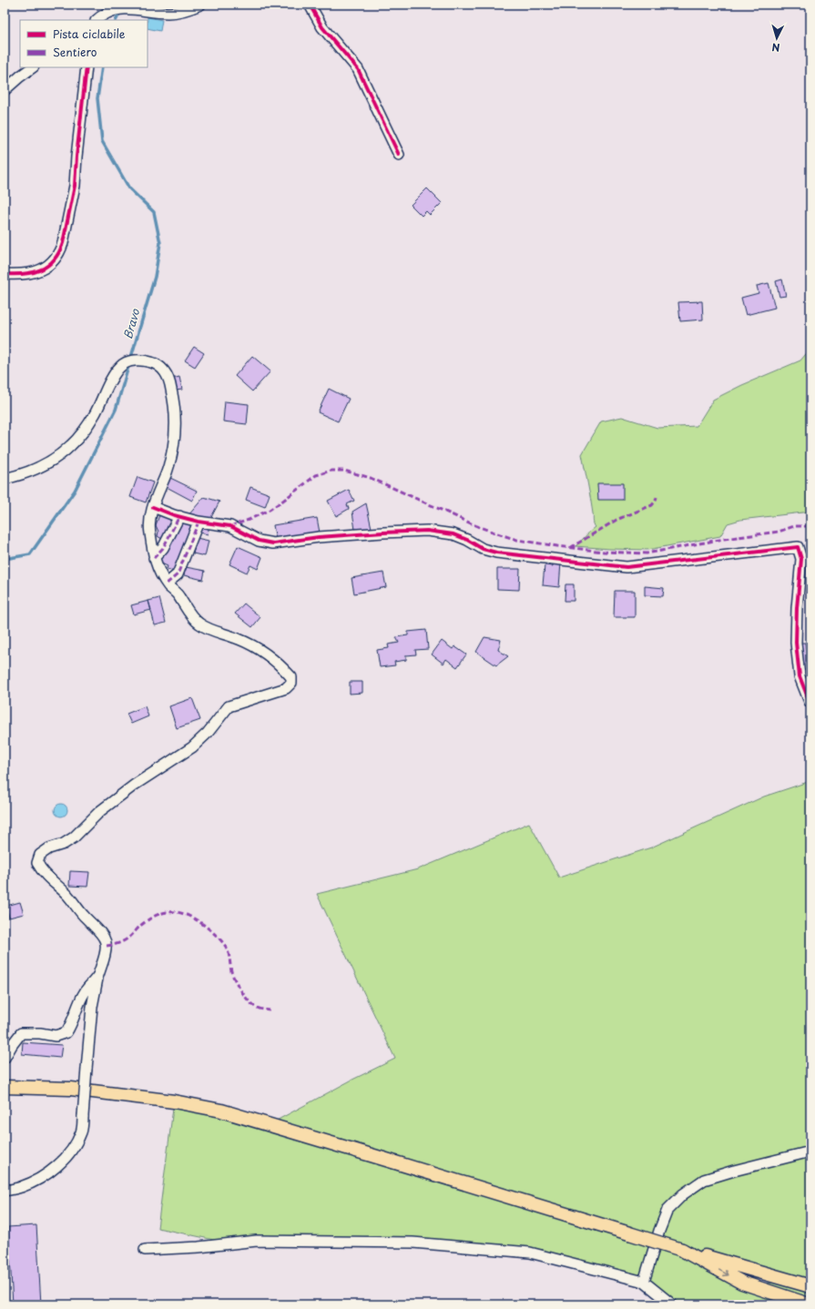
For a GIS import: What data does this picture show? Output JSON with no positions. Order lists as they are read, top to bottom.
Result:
{
  "water": ["Bravo"],
  "legend": ["Pista ciclabile", "Sentiero"],
  "north": "bottom"
}
